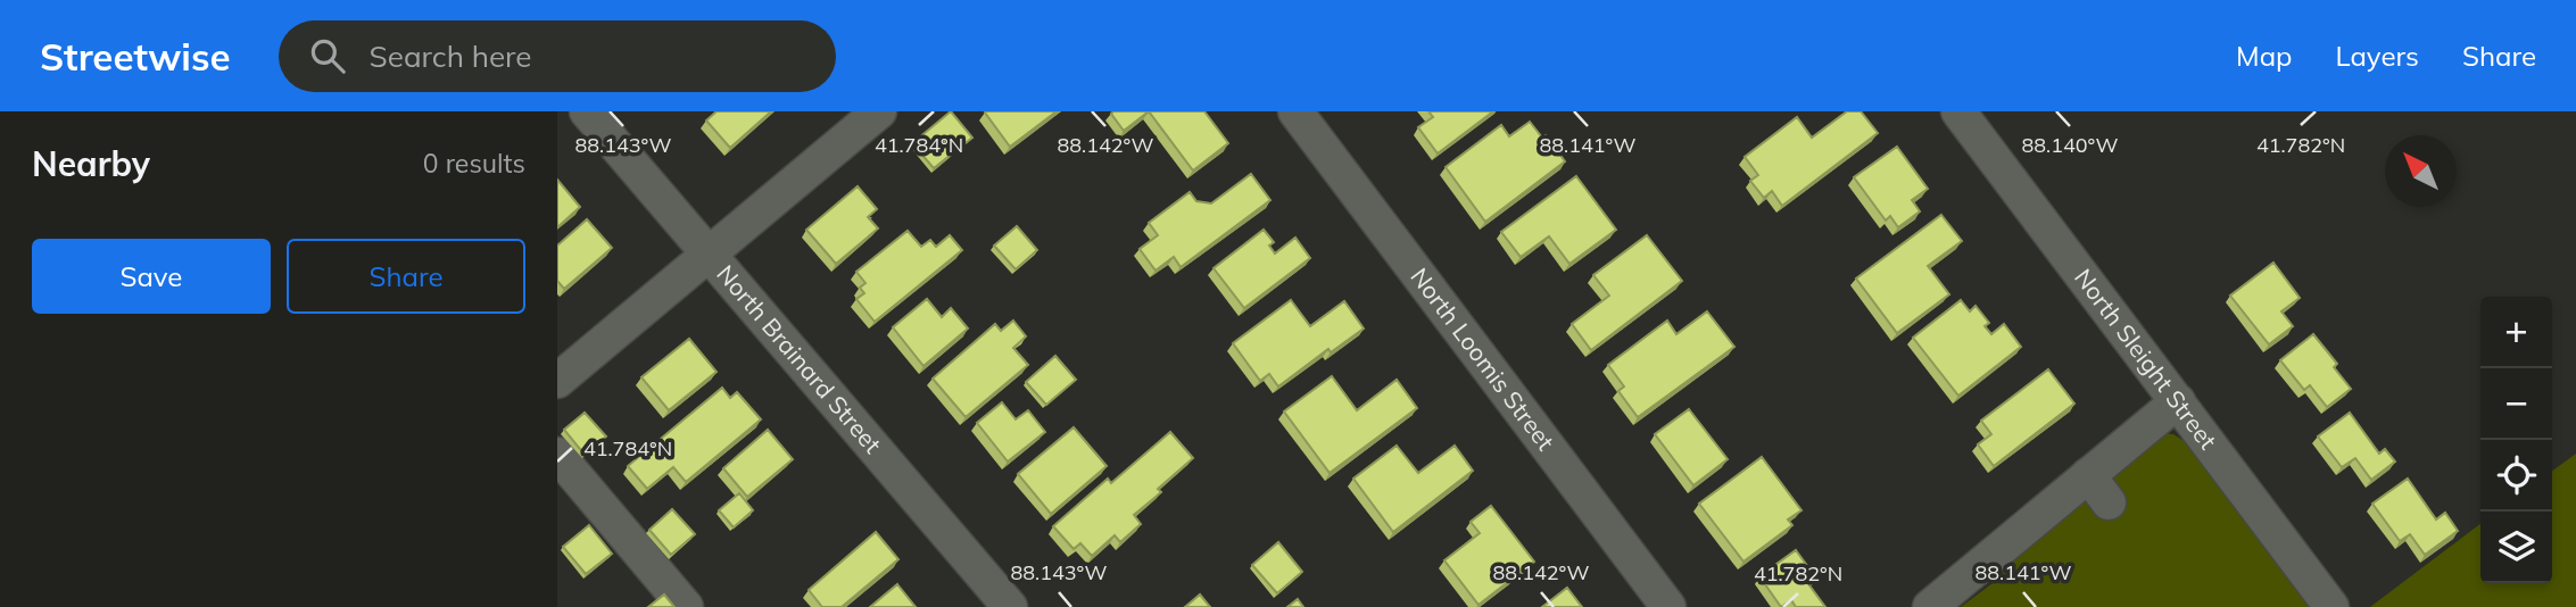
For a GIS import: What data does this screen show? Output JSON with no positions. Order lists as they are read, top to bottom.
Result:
{
  "streets": {
    "street": ["North Sleight Street", "North Brainard Street", "North Loomis Street"]
  },
  "north": "top left",
  "page": {
    "header": "Streetwise",
    "search": "Search here",
    "nav": ["Map", "Layers", "Share"],
    "heading": ["Nearby", "0 results"],
    "buttons": ["Save", "Share"],
    "map_buttons": ["+", "−"]
  },
  "coordinates": [
    "41.784°N",
    "41.782°N",
    "88.143°W",
    "88.142°W",
    "88.141°W",
    "88.140°W"
  ]
}
